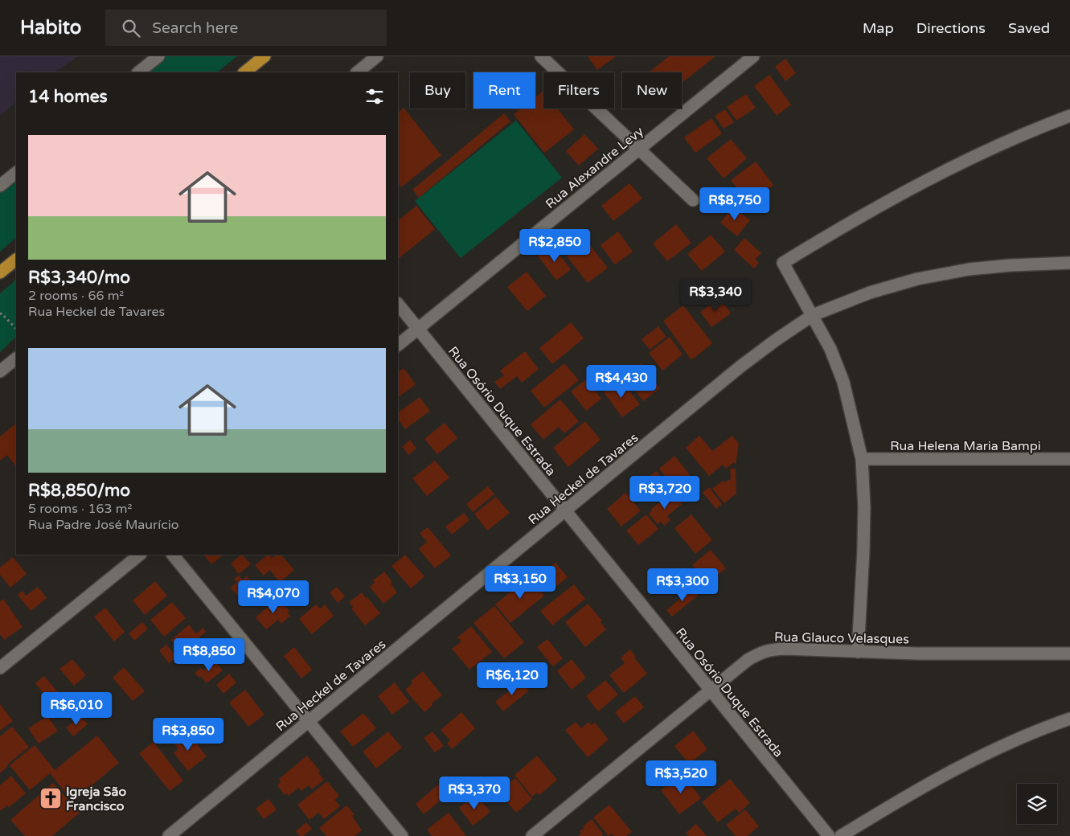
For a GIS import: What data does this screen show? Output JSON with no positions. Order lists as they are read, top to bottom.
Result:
{
  "streets": {
    "street": [
      "Rua Alexandre Levy",
      "Rua Osório Duque Estrada",
      "Rua Helena Maria Bampi",
      "Rua Heckel de Tavares",
      "Rua Glauco Velasques"
    ]
  },
  "crossings": [
    ["Rua Alexandre Levy", "Rua Osório Duque Estrada"],
    ["Rua Osório Duque Estrada", "Rua Heckel de Tavares"],
    ["Rua Osório Duque Estrada", "Rua Glauco Velasques"]
  ],
  "places": {
    "church": ["Igreja São Francisco"]
  },
  "page": {
    "header": "Habito",
    "search": "Search here",
    "nav": ["Map", "Directions", "Saved"],
    "chip": [
      "Buy",
      "Rent",
      "Filters",
      "New"
    ],
    "heading": "14 homes",
    "list": [
      {
        "name": "R$3,340/mo",
        "note": "2 rooms · 66 m² · Rua Heckel de Tavares"
      },
      {
        "name": "R$8,850/mo",
        "note": "5 rooms · 163 m² · Rua Padre José Maurício"
      }
    ],
    "price": [
      "R$8,750",
      "R$2,850",
      "R$3,340",
      "R$4,430",
      "R$3,720",
      "R$3,150",
      "R$3,300",
      "R$4,070",
      "R$8,850",
      "R$6,120",
      "R$6,010",
      "R$3,850",
      "R$3,520",
      "R$3,370"
    ]
  }
}
